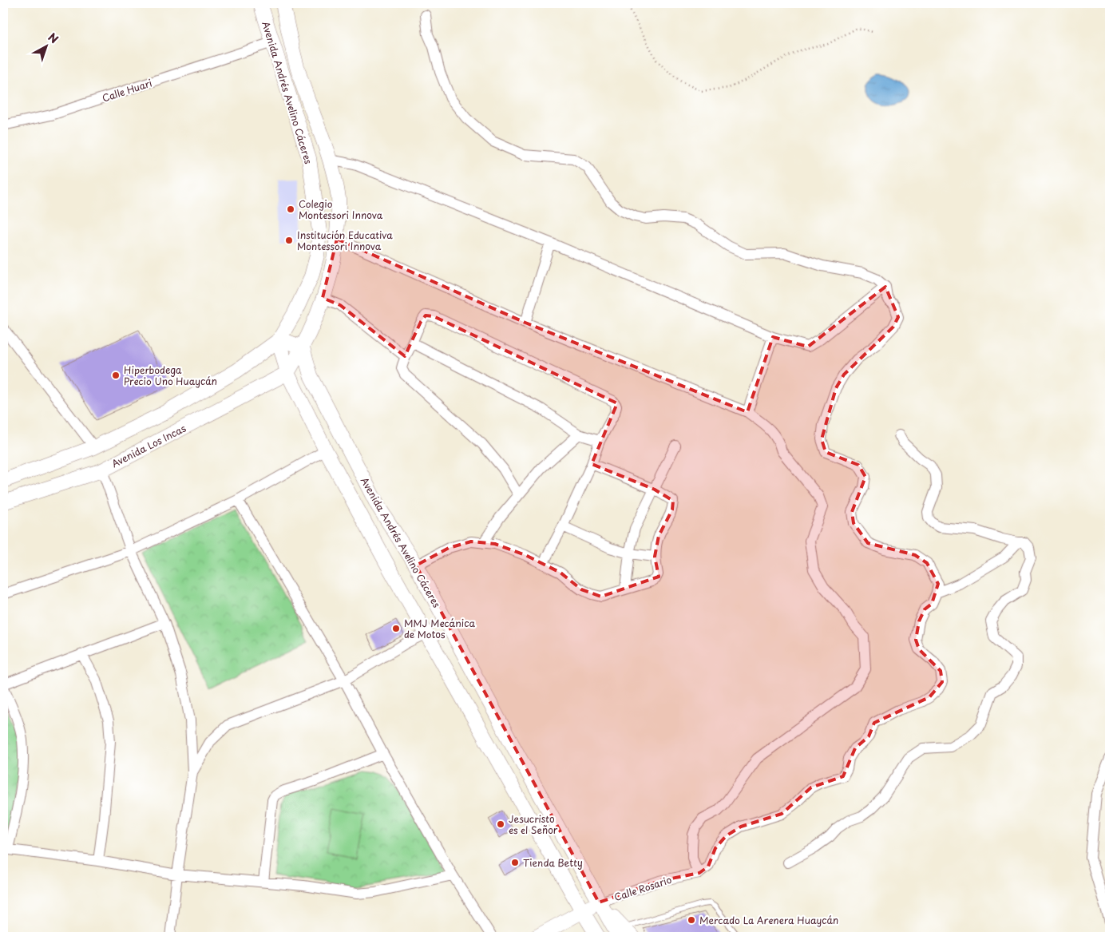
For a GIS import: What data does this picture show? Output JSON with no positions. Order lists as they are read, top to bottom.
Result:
{
  "streets": {
    "main road": ["Avenida Andrés Avelino Cáceres", "Avenida Los Incas"],
    "street": ["Calle Huari", "Calle Rosario"]
  },
  "crossings": [
    ["Calle Huari", "Avenida Andrés Avelino Cáceres"],
    ["Avenida Andrés Avelino Cáceres", "Avenida Los Incas"],
    ["Avenida Andrés Avelino Cáceres", "Calle Rosario"]
  ],
  "places": [
    "Colegio Montessori Innova",
    "Institución Educativa Montessori Innova",
    "Hiperbodega Precio Uno Huaycán",
    "MMJ Mecánica de Motos",
    "Jesucristo es el Señor",
    "Tienda Betty",
    "Mercado La Arenera Huaycán"
  ],
  "north": "top right"
}
